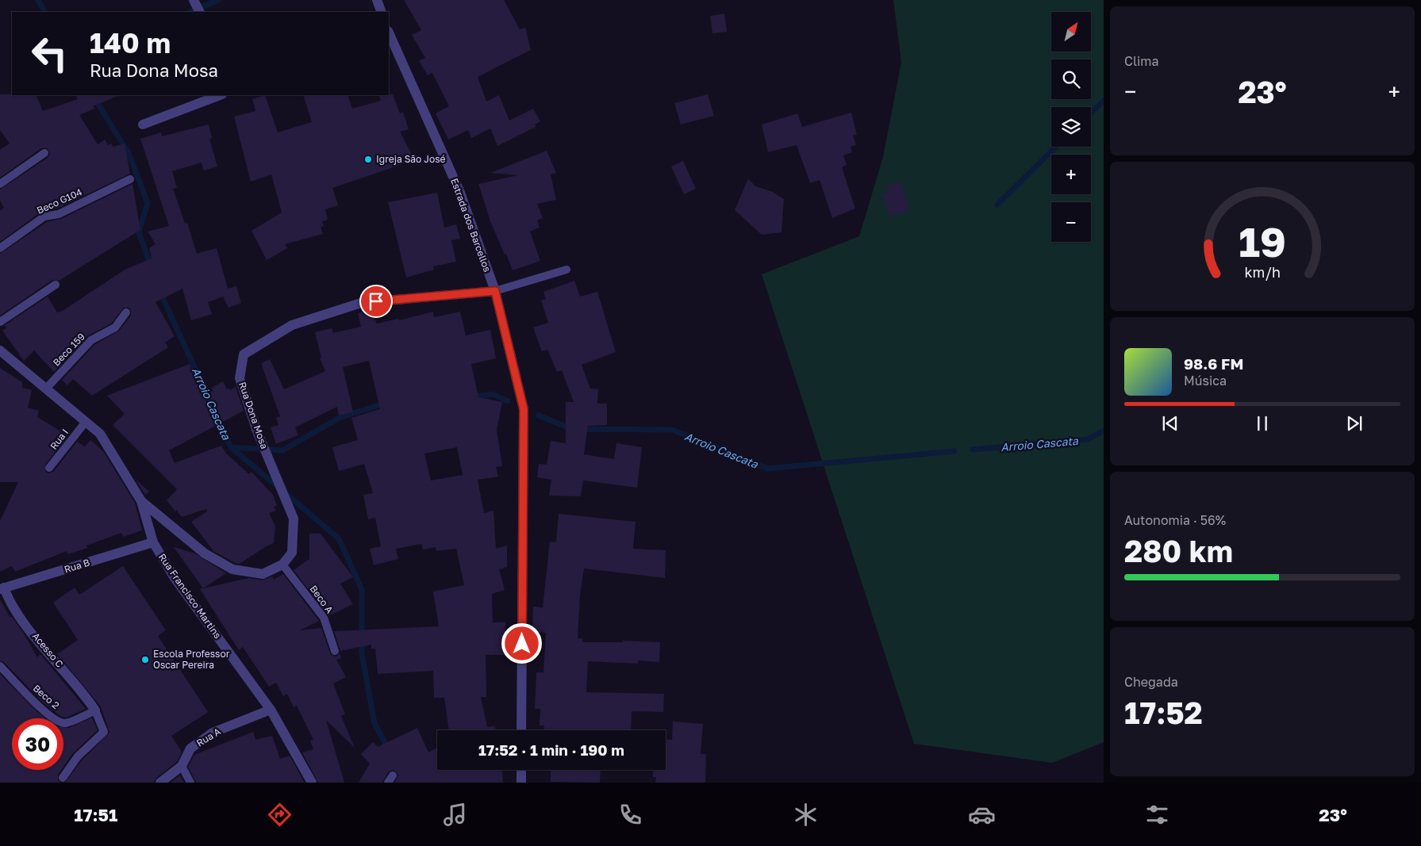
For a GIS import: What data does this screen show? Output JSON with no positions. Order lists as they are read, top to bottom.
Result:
{
  "streets": {
    "street": [
      "Estrada dos Barcellos",
      "Rua Dona Mosa",
      "Rua B",
      "Rua Francisco Martins",
      "Acesso C",
      "Rua A"
    ],
    "lane": [
      "Beco G104",
      "Beco 159",
      "Rua I",
      "Beco A",
      "Beco 2"
    ]
  },
  "crossings": [
    ["Estrada dos Barcellos", "Rua Dona Mosa"],
    ["Beco 159", "Rua Francisco Martins"],
    ["Rua Dona Mosa", "Beco A"],
    ["Rua I", "Rua Francisco Martins"],
    ["Rua B", "Rua Francisco Martins"],
    ["Rua B", "Acesso C"],
    ["Rua Francisco Martins", "Rua A"],
    ["Acesso C", "Beco 2"]
  ],
  "water": ["Arroio Cascata"],
  "places": ["Igreja São José", "Escola Professor Oscar Pereira"],
  "north": "top right",
  "page": {
    "tile": [
      "Clima",
      ["Autonomia · 56%", "280 km"],
      ["Chegada", "17:52"]
    ],
    "map_buttons": ["+", "−"],
    "turn": ["140 m", "Rua Dona Mosa"],
    "heat": ["−", "23°", "+"],
    "song": ["98.6 FM", "Música"],
    "limit": "30",
    "trip": "17:52 · 1 min · 190 m",
    "tabs": ["17:51", "23°"],
    "gauge": ["19", "km/h"]
  }
}
